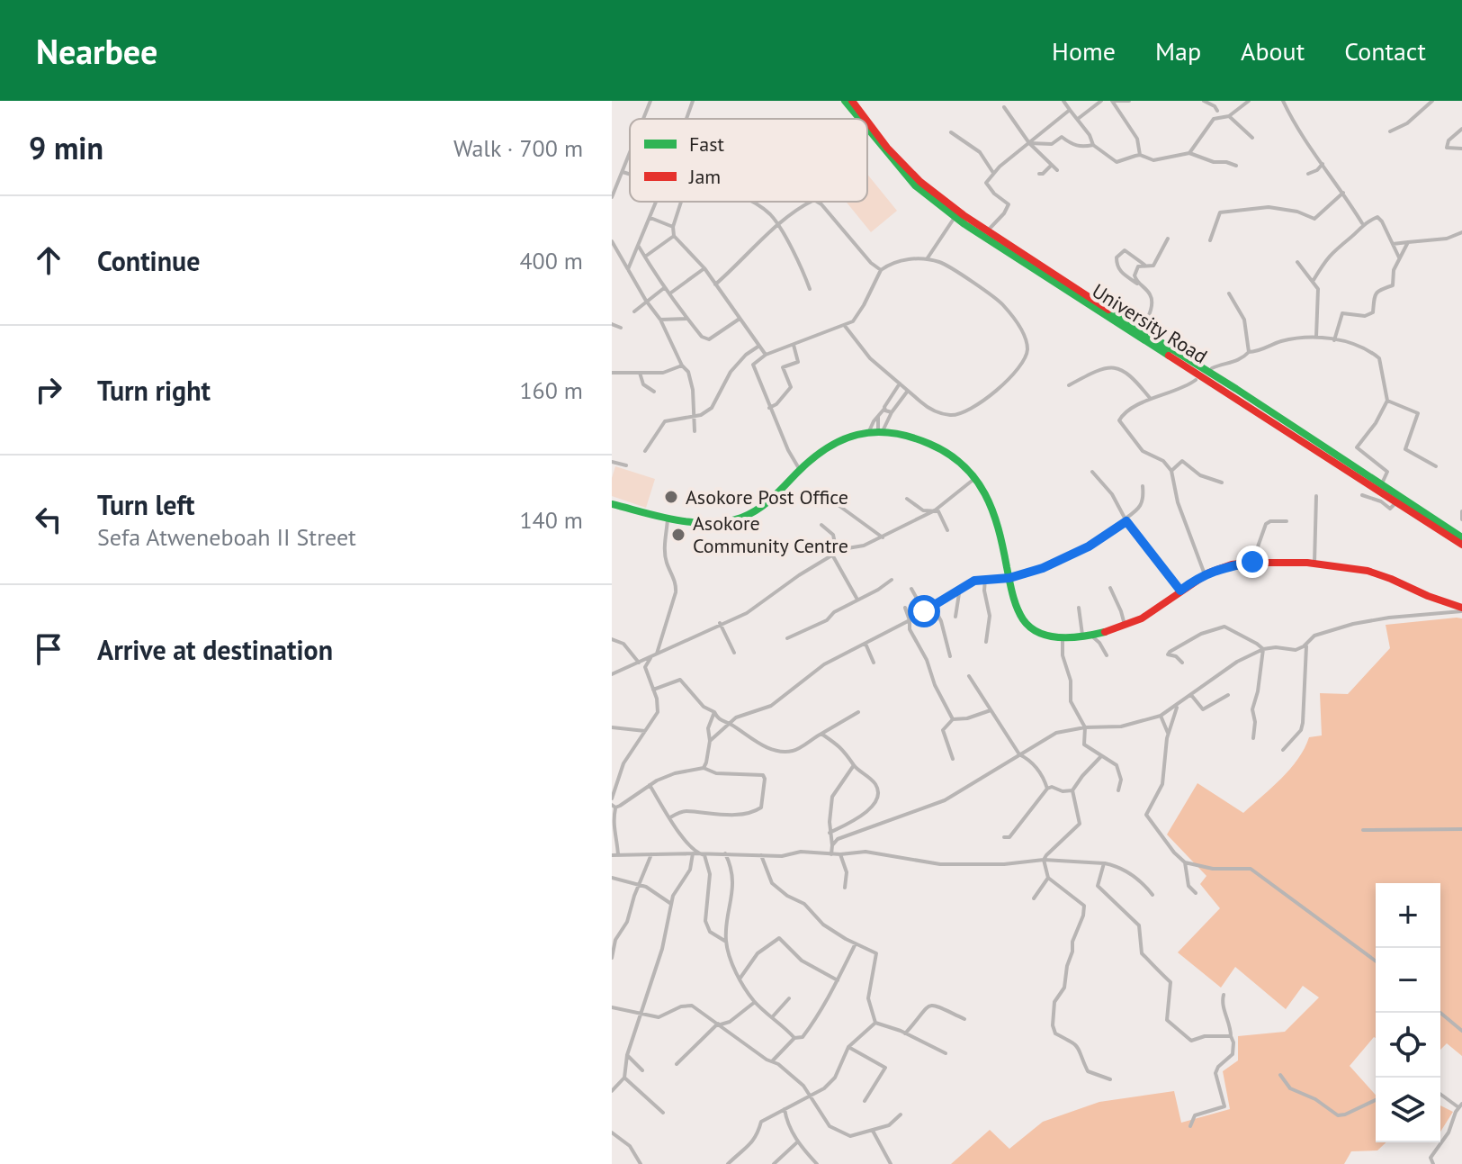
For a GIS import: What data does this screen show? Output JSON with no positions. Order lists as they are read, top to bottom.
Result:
{
  "streets": {
    "main road": ["University Road"]
  },
  "places": ["Asokore Post Office", "Asokore Community Centre"],
  "legend": ["Fast", "Jam"],
  "page": {
    "header": "Nearbee",
    "nav": [
      "Home",
      "Map",
      "About",
      "Contact"
    ],
    "heading": ["9 min", "Walk · 700 m"],
    "list": [
      ["Continue", "400 m"],
      ["Turn right", "160 m"],
      ["Turn left", "Sefa Atweneboah II Street", "140 m"],
      "Arrive at destination"
    ],
    "map_buttons": ["+", "−"]
  }
}
